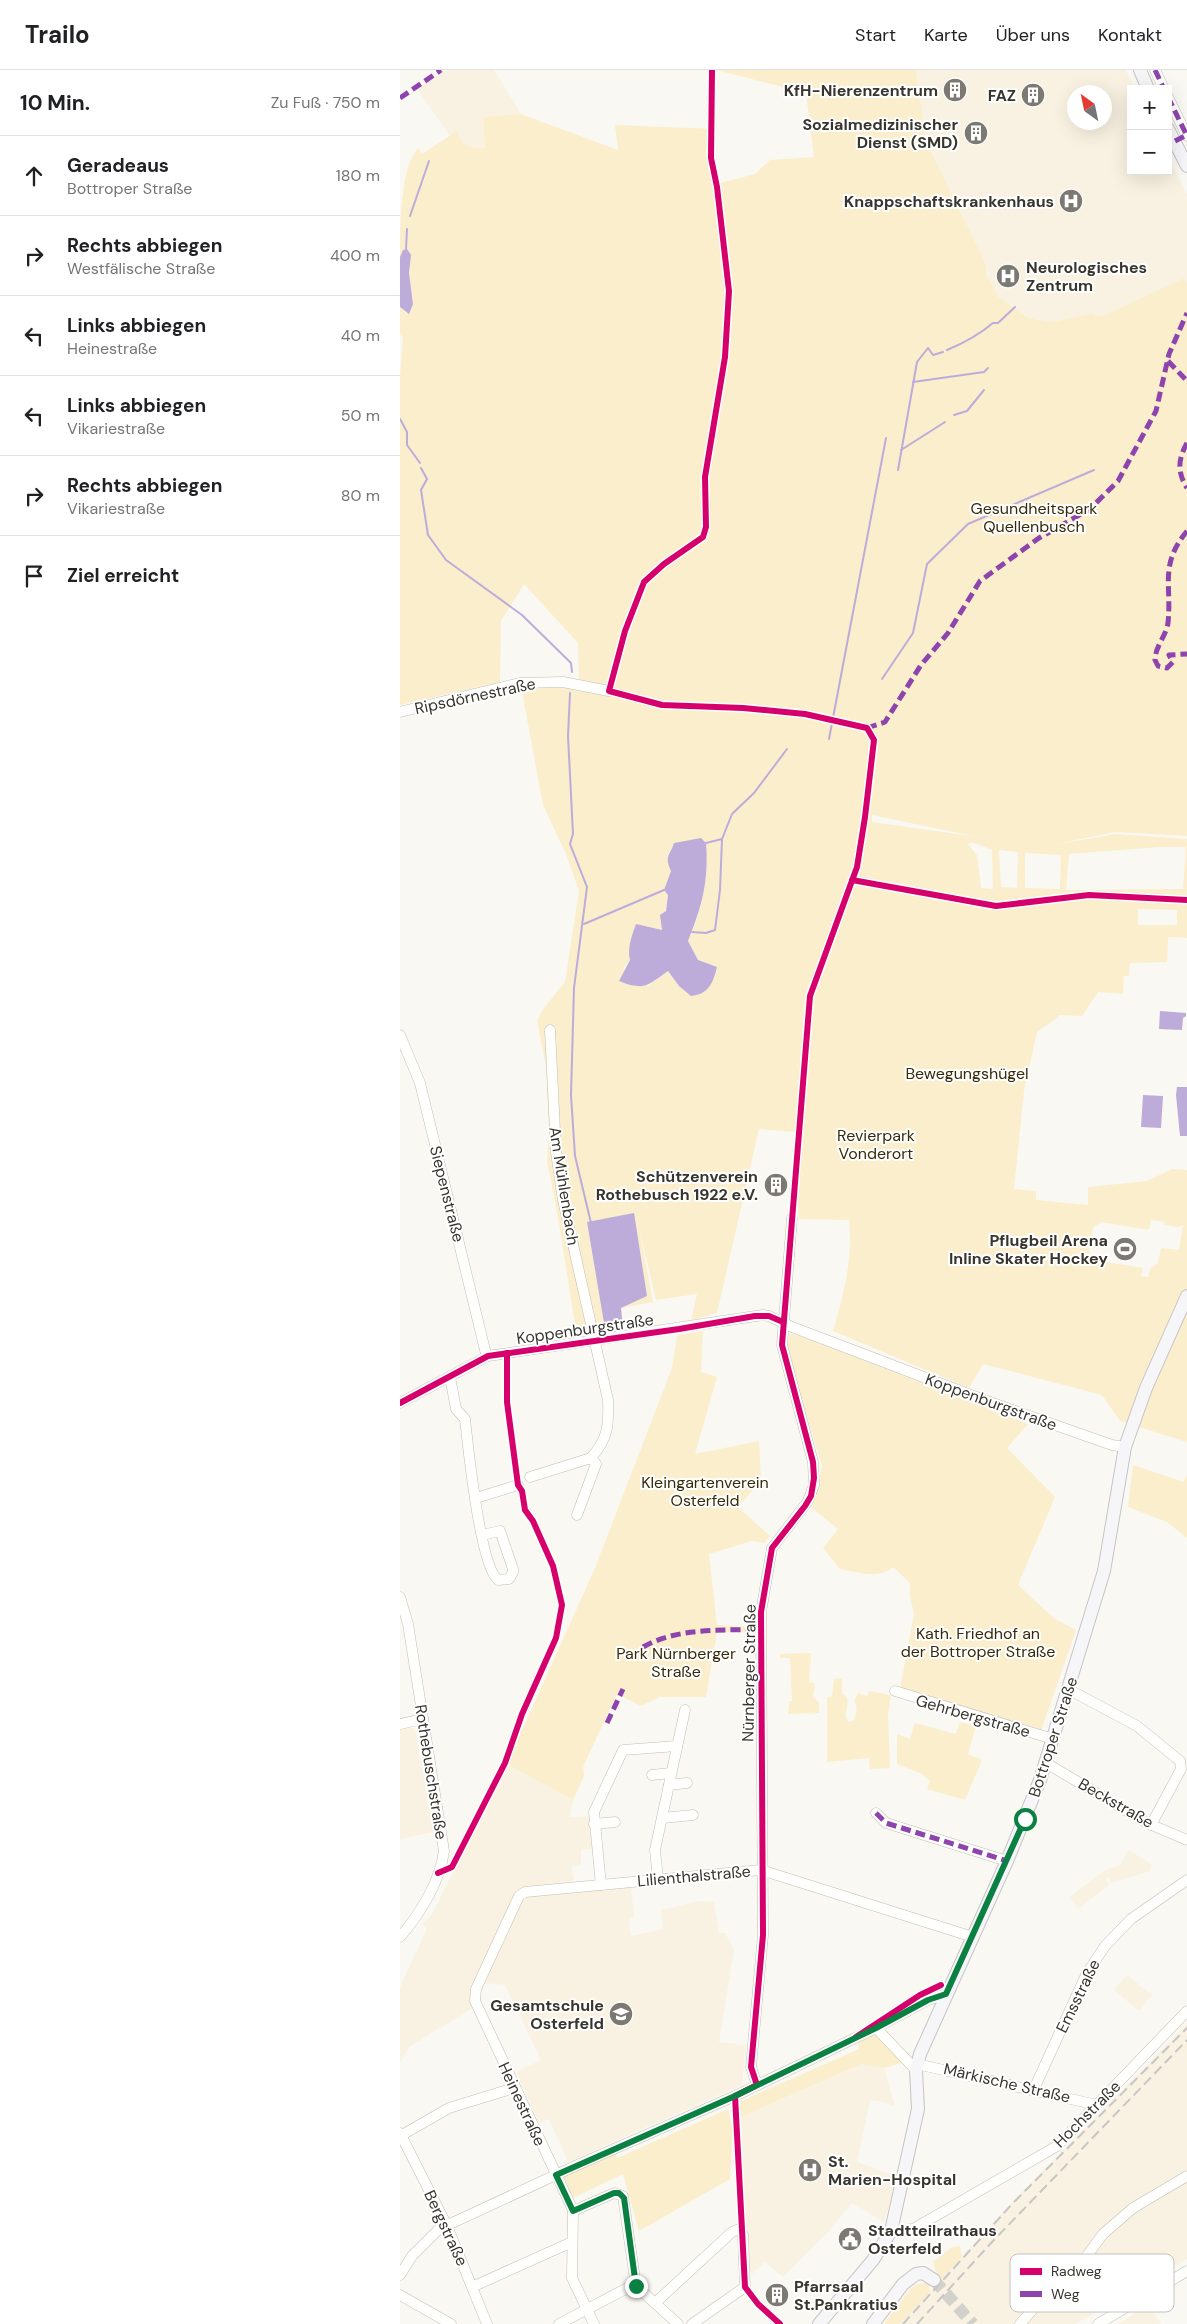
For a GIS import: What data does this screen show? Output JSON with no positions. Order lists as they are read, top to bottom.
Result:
{
  "streets": {
    "main road": ["Bottroper Straße"],
    "street": [
      "Ripsdörnestraße",
      "Am Mühlenbach",
      "Siepenstraße",
      "Koppenburgstraße",
      "Nürnberger Straße",
      "Gehrbergstraße",
      "Rothebuschstraße",
      "Beckstraße",
      "Lilienthalstraße",
      "Emsstraße",
      "Märkische Straße",
      "Heinestraße",
      "Hochstraße",
      "Bergstraße"
    ]
  },
  "crossings": [
    ["Am Mühlenbach", "Koppenburgstraße"],
    ["Siepenstraße", "Koppenburgstraße"],
    ["Koppenburgstraße", "Nürnberger Straße"],
    ["Koppenburgstraße", "Bottroper Straße"],
    ["Nürnberger Straße", "Lilienthalstraße"],
    ["Gehrbergstraße", "Bottroper Straße"],
    ["Bottroper Straße", "Beckstraße"],
    ["Bottroper Straße", "Lilienthalstraße"],
    ["Bottroper Straße", "Märkische Straße"],
    ["Bottroper Straße", "Hochstraße"],
    ["Lilienthalstraße", "Heinestraße"],
    ["Emsstraße", "Märkische Straße"],
    ["Märkische Straße", "Hochstraße"]
  ],
  "parks": [
    "Gesundheitspark Quellenbusch",
    "Bewegungshügel",
    "Revierpark Vonderort",
    "Kleingartenverein Osterfeld",
    "Kath. Friedhof an der Bottroper Straße",
    "Park Nürnberger Straße"
  ],
  "places": {
    "building": [
      "KfH-Nierenzentrum",
      "FAZ",
      "Sozialmedizinischer Dienst (SMD)",
      "Schützenverein Rothebusch 1922 e.V.",
      "Pfarrsaal St.Pankratius"
    ],
    "hospital": ["Knappschaftskrankenhaus", "Neurologisches Zentrum", "St. Marien-Hospital"],
    "sports": ["Pflugbeil Arena Inline Skater Hockey"],
    "school or university": ["Gesamtschule Osterfeld"],
    "public building": ["Stadtteilrathaus Osterfeld"]
  },
  "legend": ["Radweg", "Weg"],
  "north": "top left",
  "page": {
    "header": "Trailo",
    "nav": [
      "Start",
      "Karte",
      "Über uns",
      "Kontakt"
    ],
    "heading": ["10 Min.", "Zu Fuß · 750 m"],
    "map_buttons": ["+", "−"],
    "list": [
      ["Geradeaus", "Bottroper Straße", "180 m"],
      ["Rechts abbiegen", "Westfälische Straße", "400 m"],
      ["Links abbiegen", "Heinestraße", "40 m"],
      ["Links abbiegen", "Vikariestraße", "50 m"],
      ["Rechts abbiegen", "Vikariestraße", "80 m"],
      "Ziel erreicht"
    ]
  }
}
